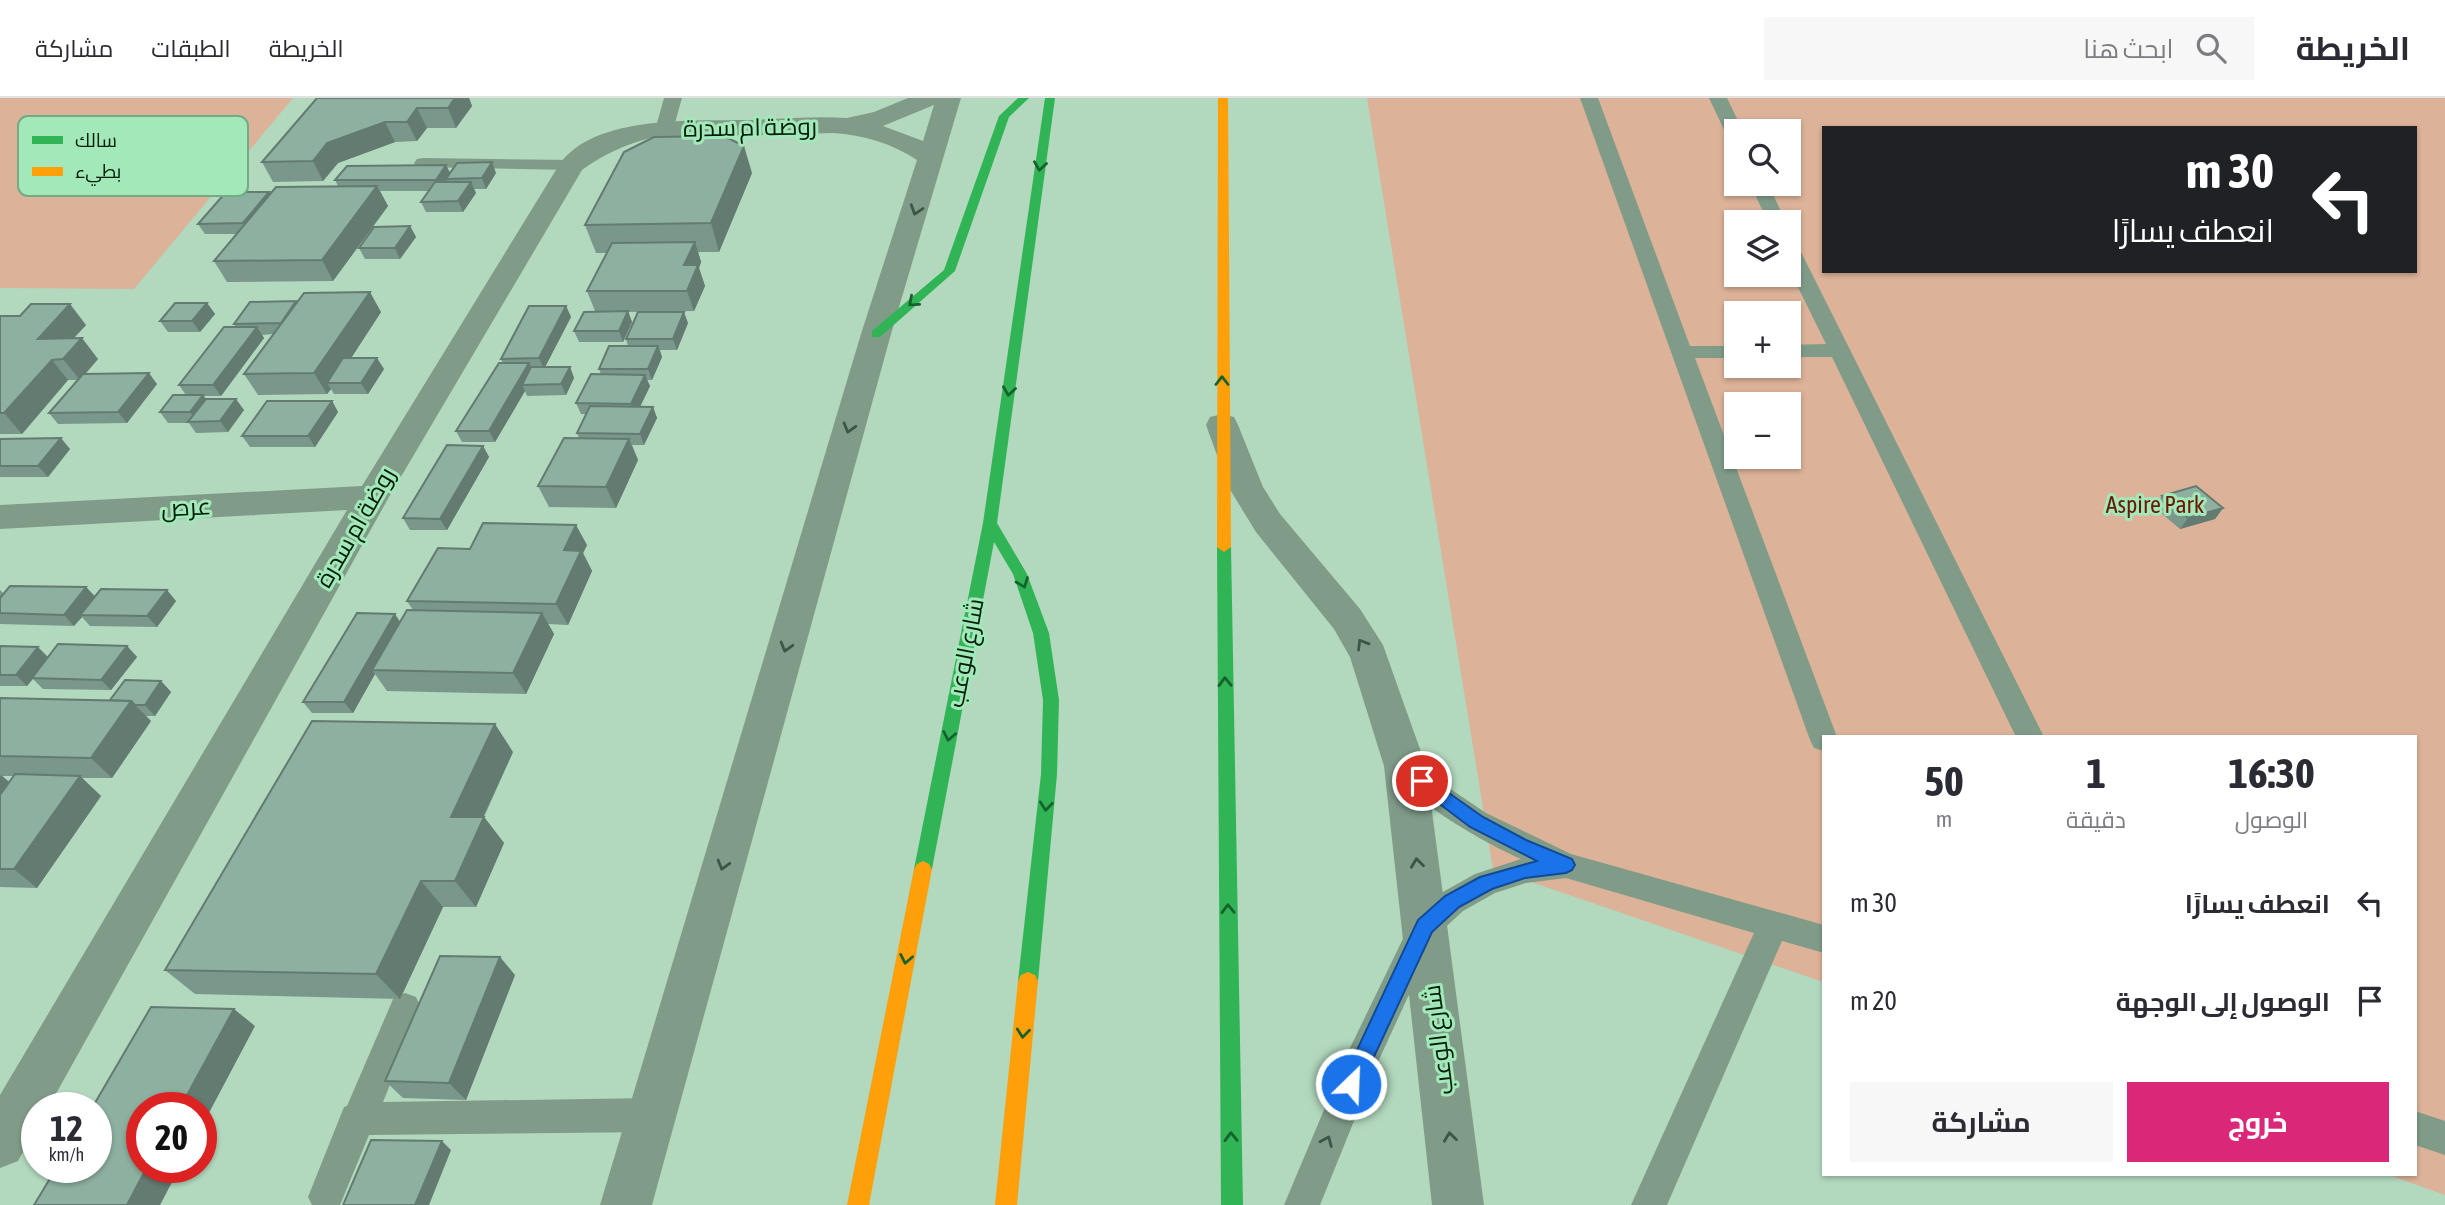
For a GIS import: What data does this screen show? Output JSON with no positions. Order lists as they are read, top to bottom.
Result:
{
  "streets": {
    "main road": ["شارع الوعب"],
    "street": ["روضة ام سدرة", "عرص"]
  },
  "crossings": [
    ["روضة ام سدرة", "عرص"]
  ],
  "parks": ["Aspire Park"],
  "legend": ["سالك", "بطيء"],
  "page": {
    "header": "الخريطة",
    "search": "ابحث هنا",
    "nav": ["الخريطة", "الطبقات", "مشاركة"],
    "map_buttons": ["+", "−"],
    "turn": ["30 m", "انعطف يسارًا"],
    "eta": [
      "16:30",
      "الوصول",
      "1",
      "دقيقة",
      "50",
      "m"
    ],
    "list": [
      {
        "name": "انعطف يسارًا",
        "value": "30 m"
      },
      {
        "name": "الوصول إلى الوجهة",
        "value": "20 m"
      }
    ],
    "buttons": ["خروج", "مشاركة"],
    "speed": "12 km/h",
    "limit": "20"
  }
}
